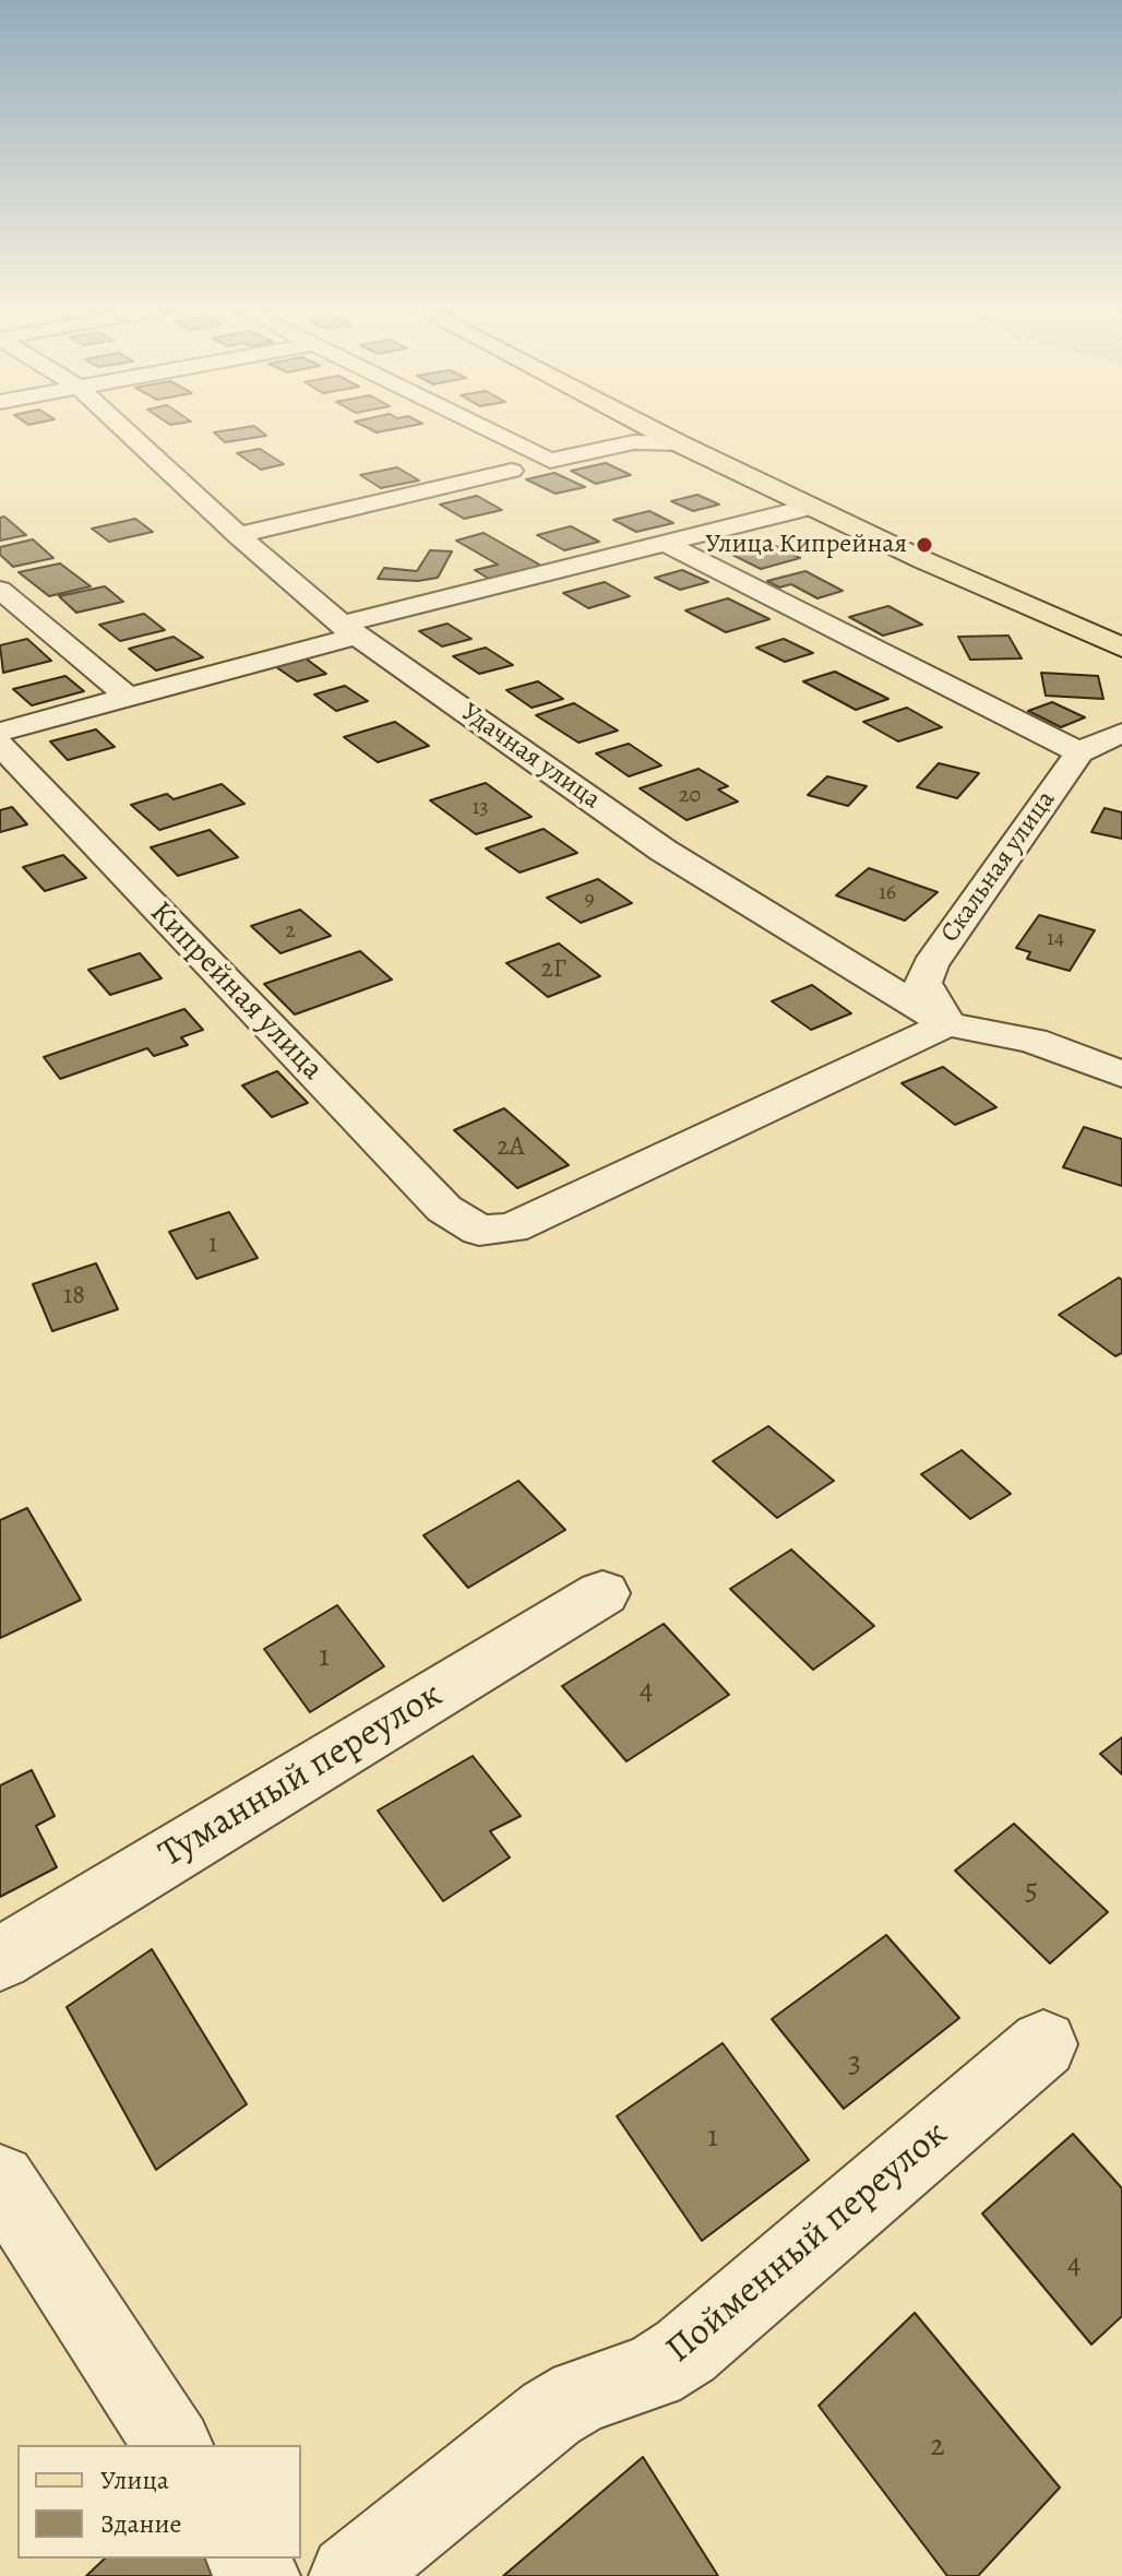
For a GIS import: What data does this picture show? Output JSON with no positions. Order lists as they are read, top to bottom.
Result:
{
  "streets": {
    "street": [
      "Удачная улица",
      "Скальная улица",
      "Кипрейная улица",
      "Туманный переулок",
      "Пойменный переулок"
    ]
  },
  "crossings": [
    ["Удачная улица", "Скальная улица"],
    ["Удачная улица", "Кипрейная улица"],
    ["Скальная улица", "Кипрейная улица"]
  ],
  "places": ["Улица Кипрейная"],
  "house_numbers": [
    "20",
    "13",
    "16",
    "9",
    "2",
    "14",
    "2Г",
    "2А",
    "1",
    "18",
    "1",
    "4",
    "5",
    "3",
    "1",
    "4",
    "2"
  ],
  "legend": ["Улица", "Здание"]
}
